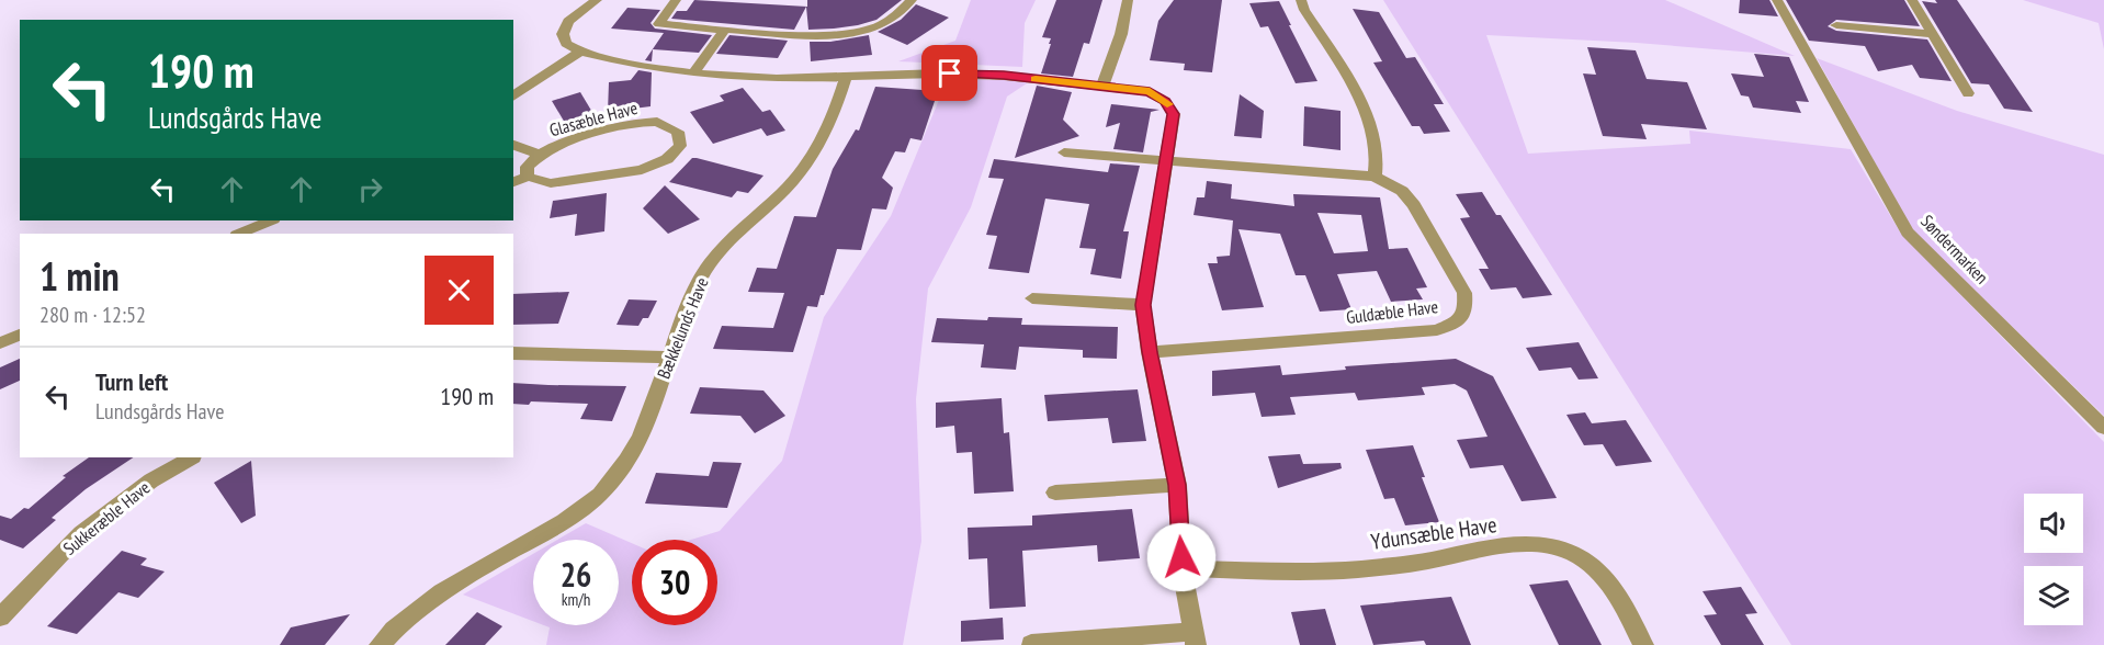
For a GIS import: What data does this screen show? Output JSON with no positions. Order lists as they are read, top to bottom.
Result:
{
  "streets": {
    "street": [
      "Glasæble Have",
      "Søndermarken",
      "Guldæble Have",
      "Bækkelunds Have",
      "Sukkeræble Have",
      "Ydunsæble Have"
    ]
  },
  "page": {
    "turn": ["190 m", "Lundsgårds Have"],
    "heading": ["1 min", "280 m · 12:52"],
    "list": [
      {
        "name": "Turn left",
        "note": "Lundsgårds Have",
        "value": "190 m"
      }
    ],
    "speed": "26 km/h",
    "limit": "30"
  }
}
